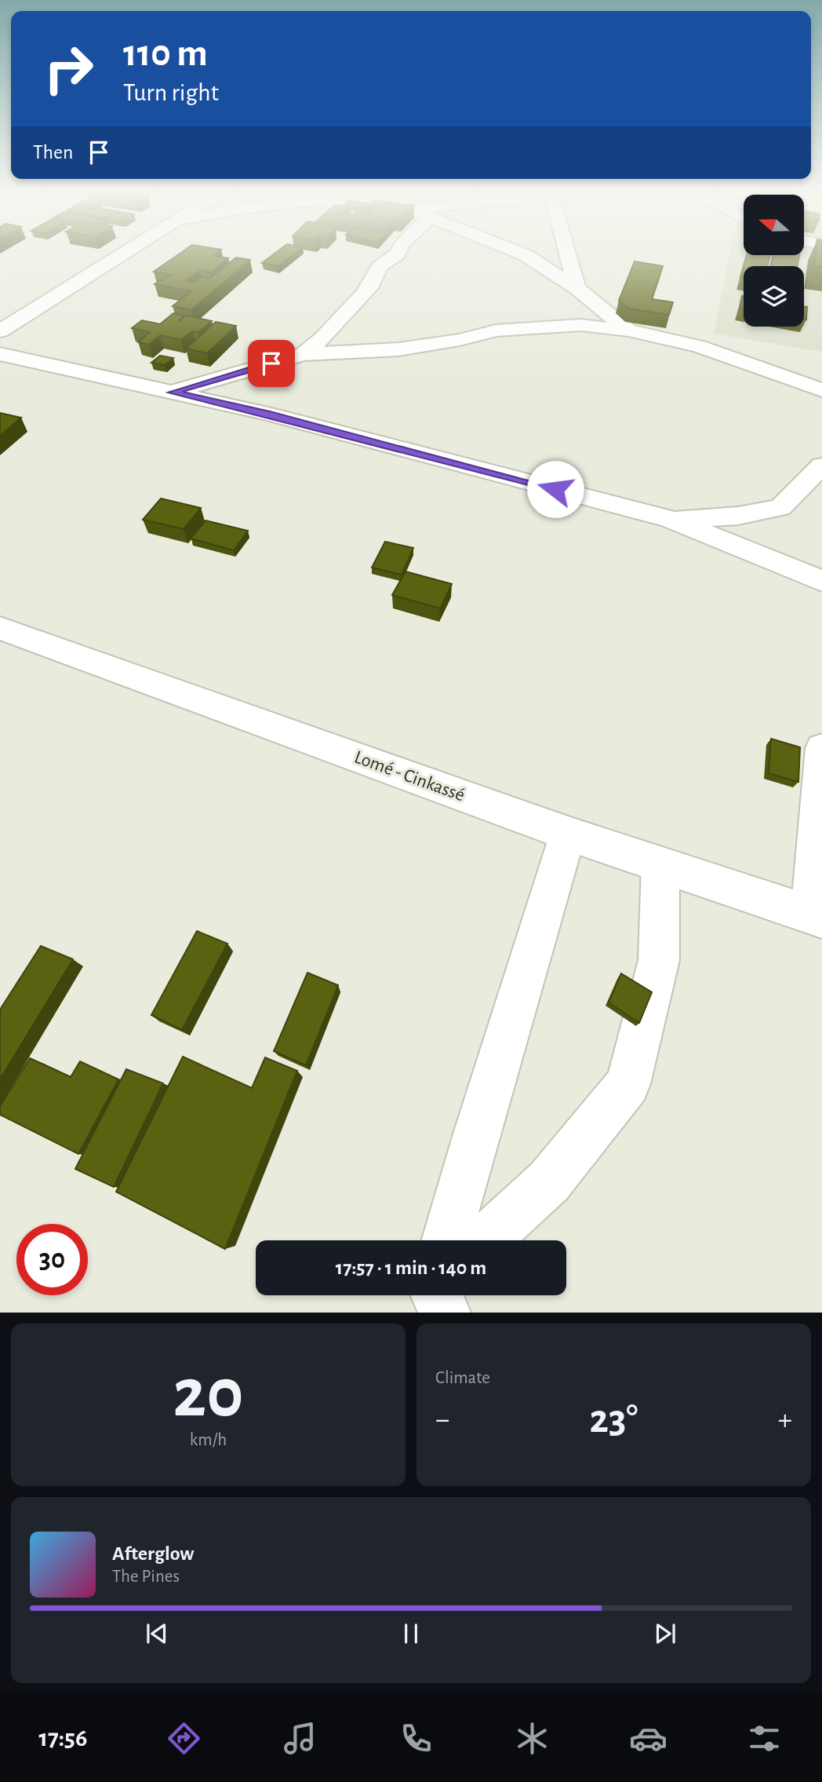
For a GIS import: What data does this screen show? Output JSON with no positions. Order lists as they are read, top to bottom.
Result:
{
  "streets": {
    "main road": ["Lomé - Cinkassé"]
  },
  "north": "left",
  "page": {
    "turn": ["110 m", "Turn right"],
    "then": "Then",
    "limit": "30",
    "trip": "17:57 · 1 min · 140 m",
    "tile": [
      ["20", "km/h"],
      "Climate"
    ],
    "heat": ["−", "23°", "+"],
    "song": ["Afterglow", "The Pines"],
    "tabs": "17:56"
  }
}
